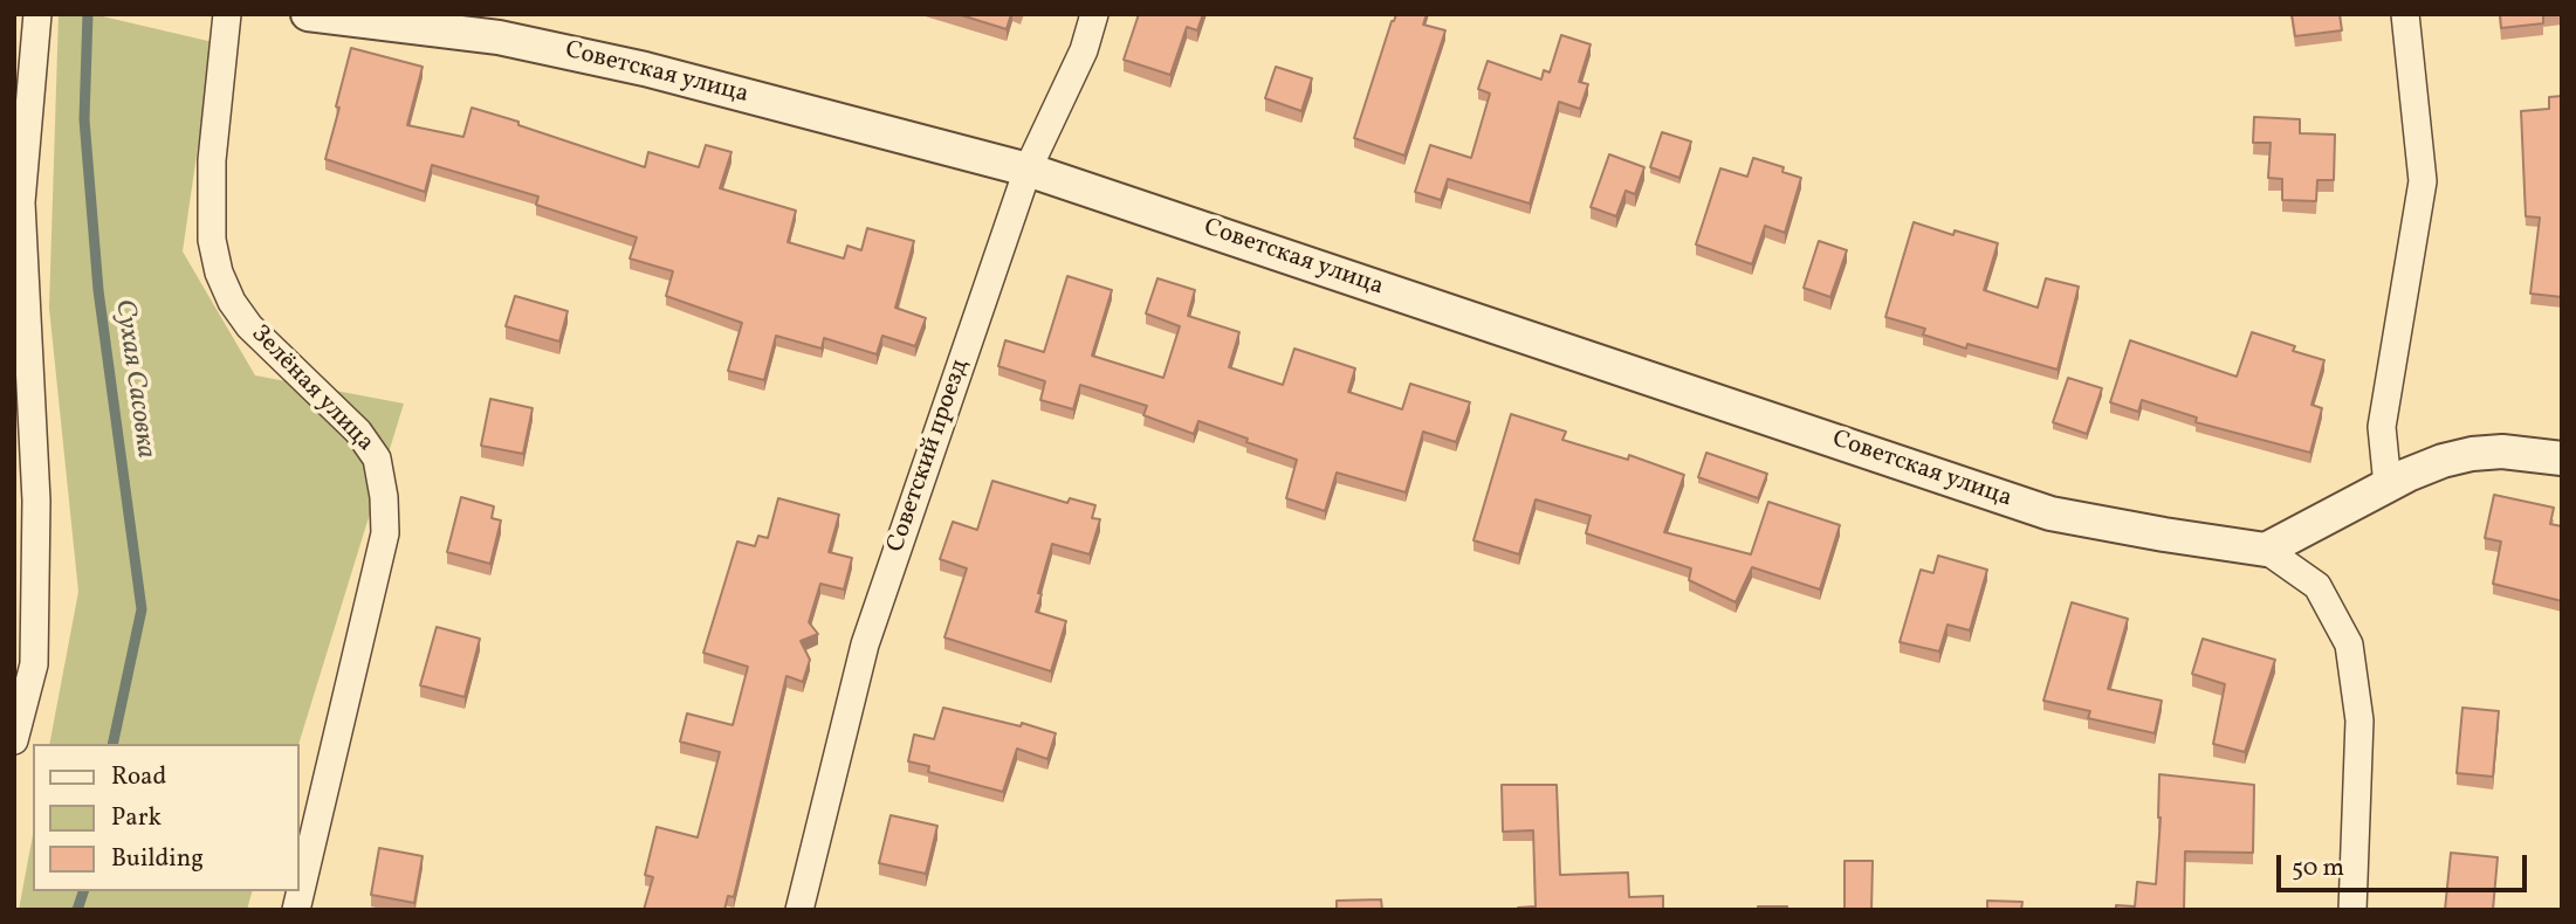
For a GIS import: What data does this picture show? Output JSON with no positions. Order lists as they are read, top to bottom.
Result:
{
  "streets": {
    "street": ["Советская улица", "Зелёная улица", "Советский проезд"]
  },
  "crossings": [
    ["Советская улица", "Советский проезд"]
  ],
  "water": ["Сухая Сасовка"],
  "legend": ["Road", "Park", "Building"],
  "scale_bar": "50 m"
}
